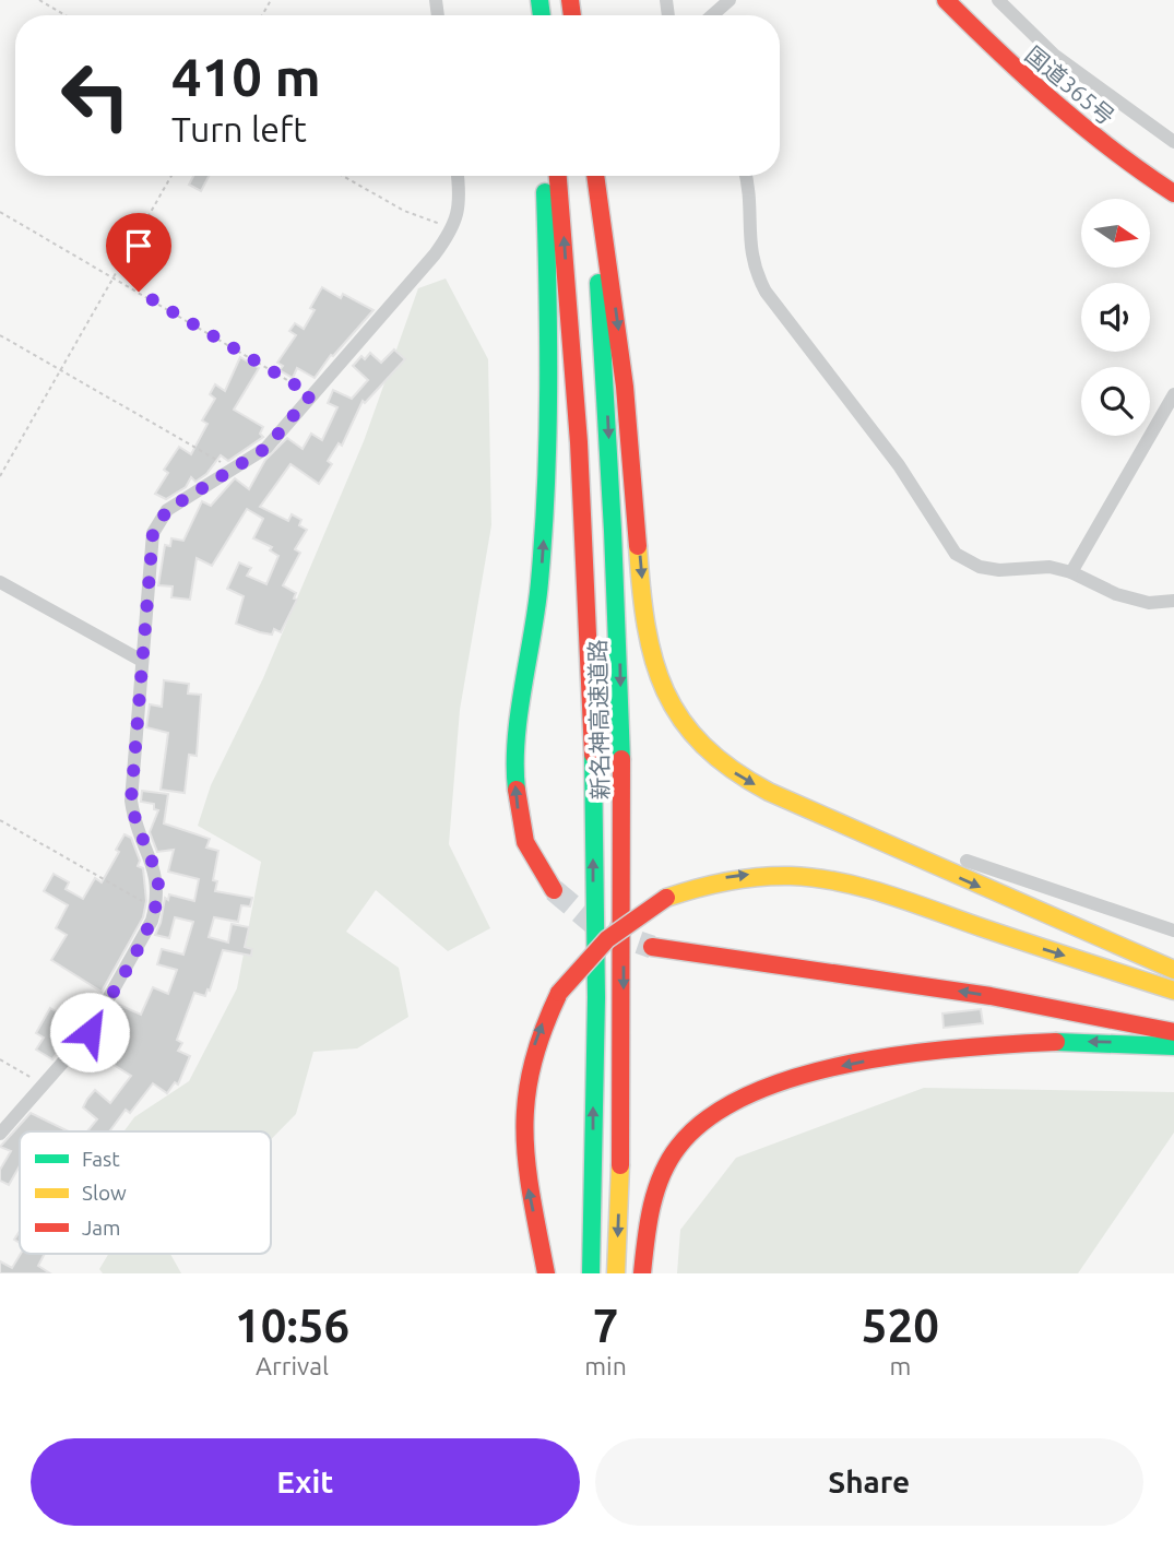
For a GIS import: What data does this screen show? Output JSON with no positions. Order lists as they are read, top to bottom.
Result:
{
  "streets": {
    "highway": ["国道365号", "新名神高速道路"]
  },
  "legend": ["Fast", "Slow", "Jam"],
  "north": "right",
  "page": {
    "turn": ["410 m", "Turn left"],
    "eta": [
      "10:56",
      "Arrival",
      "7",
      "min",
      "520",
      "m"
    ],
    "buttons": ["Exit", "Share"]
  }
}
